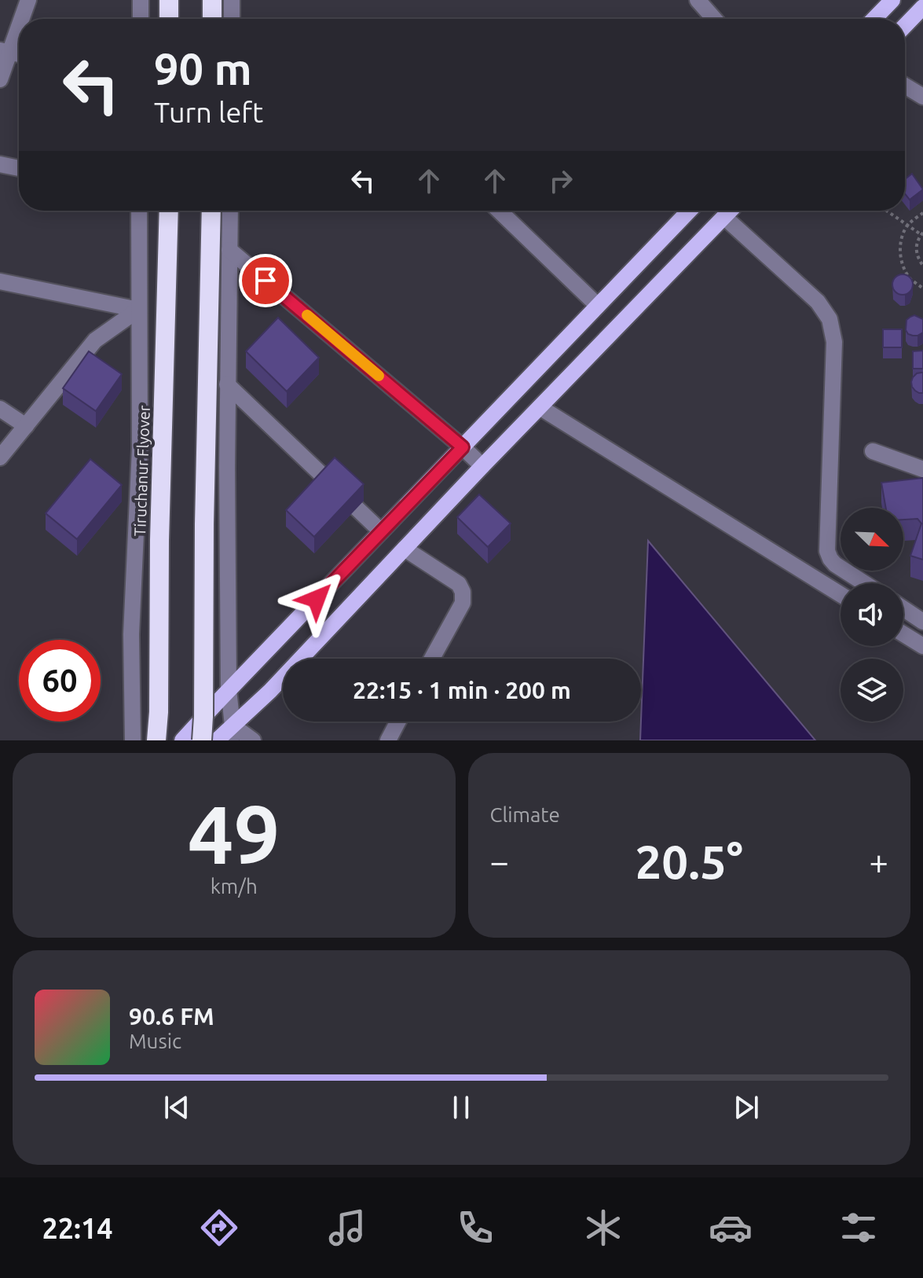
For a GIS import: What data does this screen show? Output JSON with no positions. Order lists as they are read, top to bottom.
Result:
{
  "streets": {
    "highway": ["Tiruchanur Flyover"]
  },
  "north": "bottom right",
  "page": {
    "turn": ["90 m", "Turn left"],
    "limit": "60",
    "trip": "22:15 · 1 min · 200 m",
    "tile": [
      ["49", "km/h"],
      "Climate"
    ],
    "heat": ["−", "20.5°", "+"],
    "song": ["90.6 FM", "Music"],
    "tabs": "22:14"
  }
}
